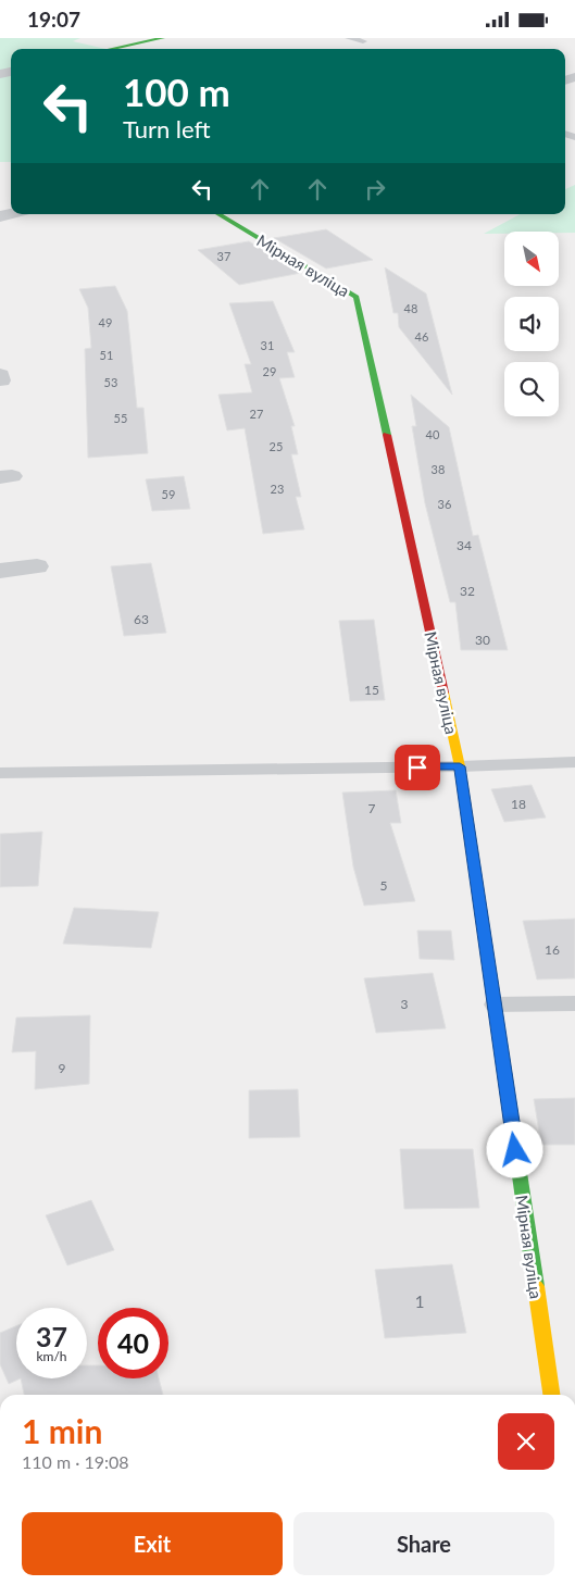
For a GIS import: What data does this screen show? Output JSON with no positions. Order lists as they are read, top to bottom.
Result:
{
  "streets": {
    "street": ["Мірная вуліца"]
  },
  "house_numbers": [
    "37",
    "48",
    "49",
    "46",
    "31",
    "51",
    "29",
    "53",
    "27",
    "55",
    "40",
    "25",
    "38",
    "23",
    "59",
    "36",
    "34",
    "32",
    "63",
    "30",
    "15",
    "18",
    "7",
    "5",
    "16",
    "3",
    "9",
    "1"
  ],
  "north": "bottom right",
  "page": {
    "status": "19:07",
    "turn": ["100 m", "Turn left"],
    "speed": "37 km/h",
    "limit": "40",
    "heading": ["1 min", "110 m · 19:08"],
    "buttons": ["Exit", "Share"]
  }
}
